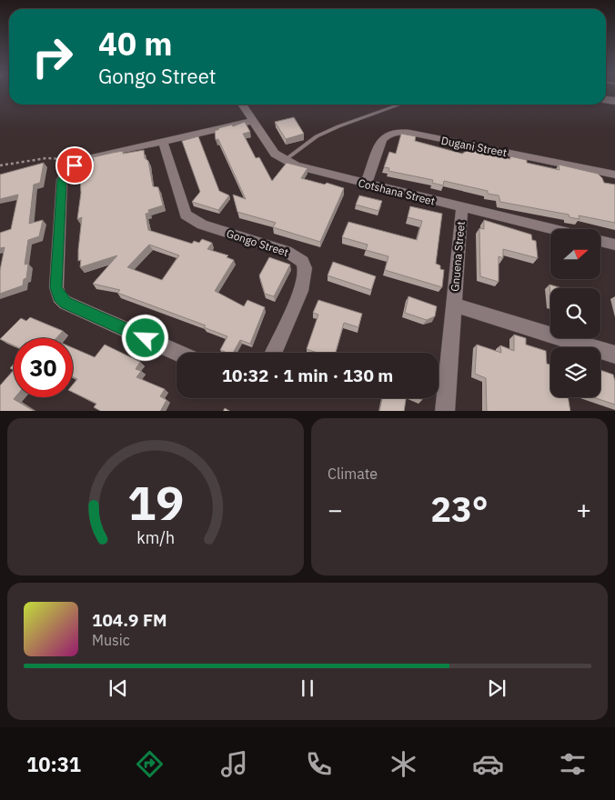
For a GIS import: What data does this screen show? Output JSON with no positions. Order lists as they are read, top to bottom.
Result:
{
  "streets": {
    "street": [
      "Dugani Street",
      "Cotshana Street",
      "Gongo Street",
      "Gnuena Street"
    ]
  },
  "crossings": [
    ["Dugani Street", "Cotshana Street"],
    ["Cotshana Street", "Gnuena Street"]
  ],
  "north": "right",
  "page": {
    "turn": ["40 m", "Gongo Street"],
    "limit": "30",
    "trip": "10:32 · 1 min · 130 m",
    "tile": "Climate",
    "heat": ["−", "23°", "+"],
    "song": ["104.9 FM", "Music"],
    "tabs": "10:31",
    "gauge": ["19", "km/h"]
  }
}
